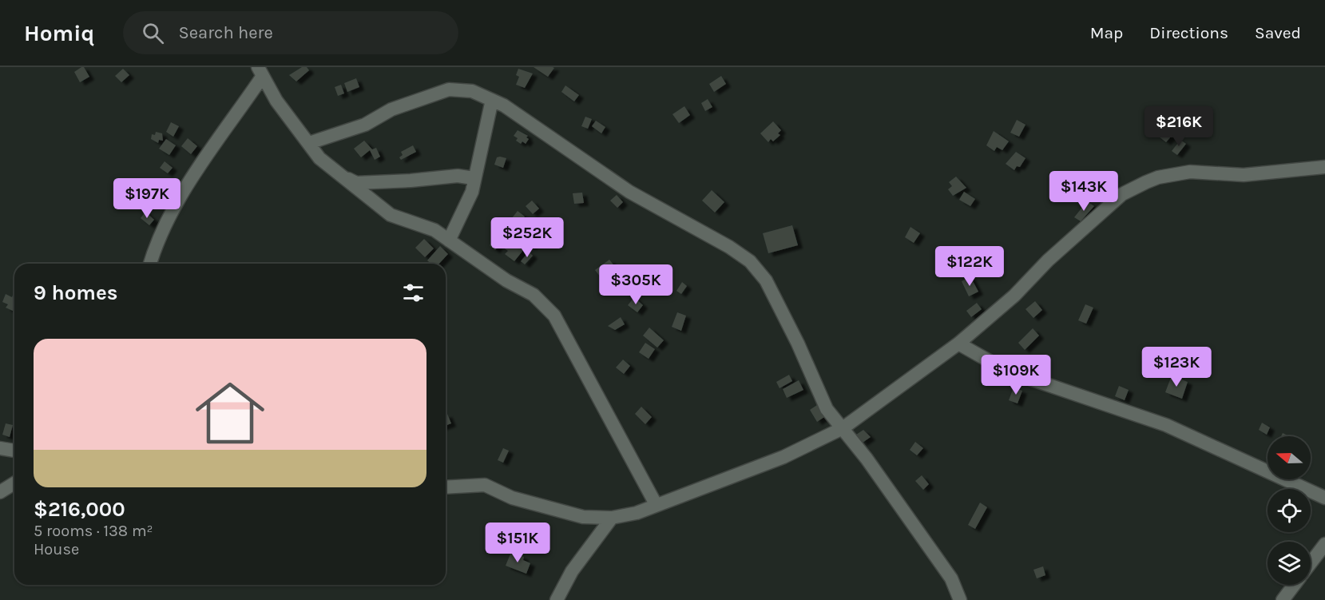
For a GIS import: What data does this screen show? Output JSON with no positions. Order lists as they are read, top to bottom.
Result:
{
  "north": "left",
  "page": {
    "header": "Homiq",
    "search": "Search here",
    "nav": ["Map", "Directions", "Saved"],
    "price": [
      "$216K",
      "$143K",
      "$197K",
      "$252K",
      "$122K",
      "$305K",
      "$123K",
      "$109K",
      "$151K"
    ],
    "heading": "9 homes",
    "list": [
      {
        "name": "$216,000",
        "note": "5 rooms · 138 m² · House"
      }
    ]
  }
}
